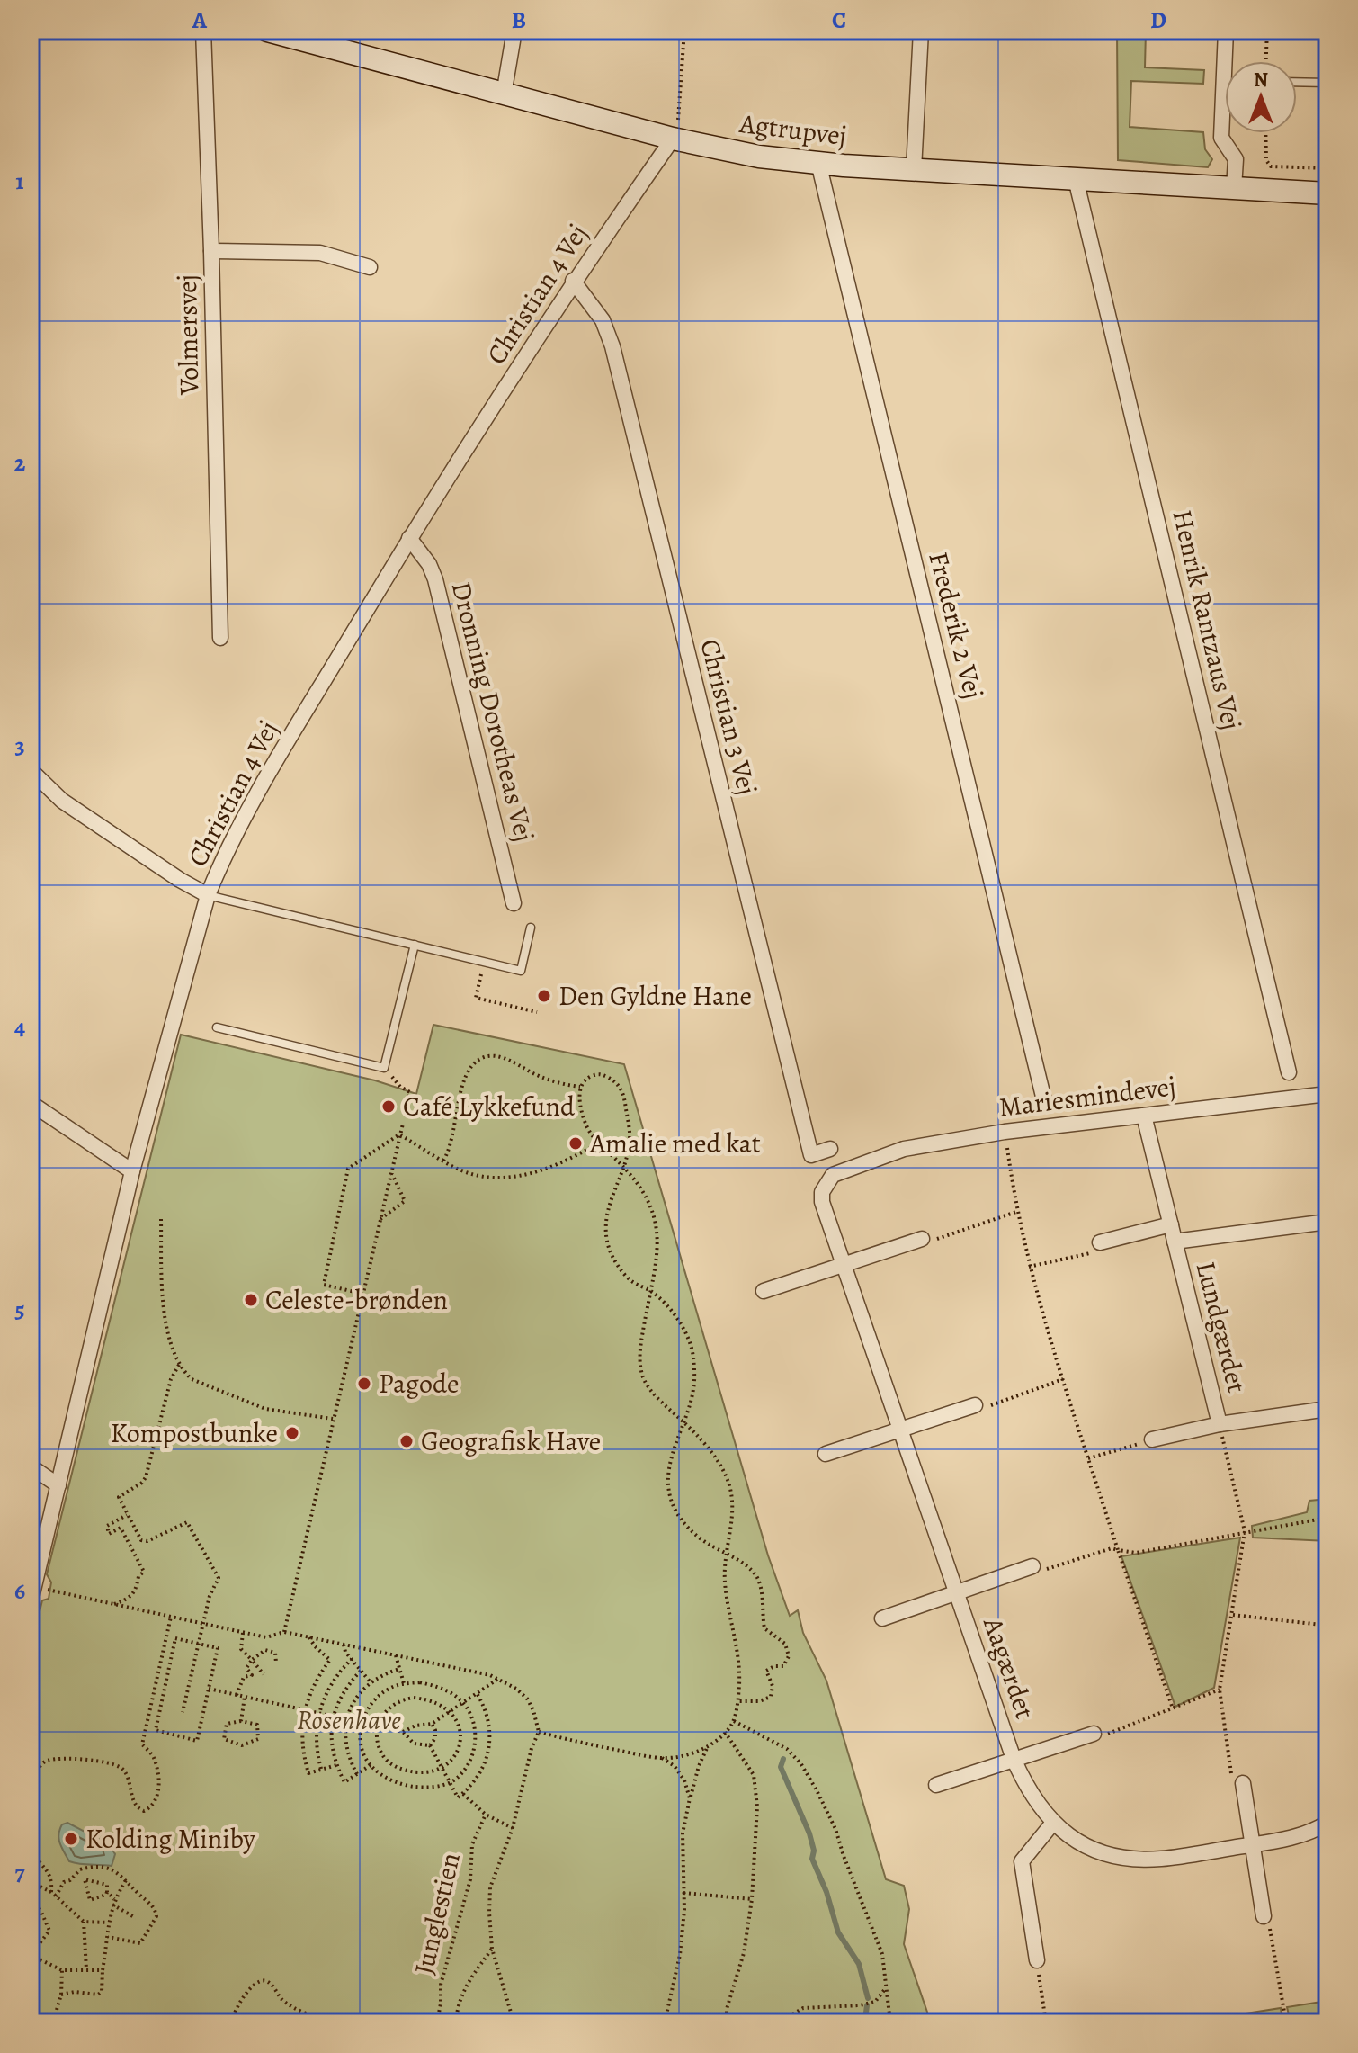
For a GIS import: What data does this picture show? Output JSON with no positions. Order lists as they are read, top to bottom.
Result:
{
  "streets": {
    "street": [
      "Agtrupvej",
      "Christian 4 Vej",
      "Volmersvej",
      "Henrik Rantzaus Vej",
      "Frederik 2 Vej",
      "Dronning Dorotheas Vej",
      "Christian 3 Vej",
      "Mariesmindevej",
      "Lundgærdet",
      "Aagærdet"
    ],
    "path": ["Junglestien"]
  },
  "crossings": [
    ["Agtrupvej", "Christian 4 Vej"],
    ["Agtrupvej", "Henrik Rantzaus Vej"],
    ["Agtrupvej", "Frederik 2 Vej"],
    ["Christian 4 Vej", "Dronning Dorotheas Vej"],
    ["Christian 4 Vej", "Christian 3 Vej"],
    ["Mariesmindevej", "Lundgærdet"],
    ["Mariesmindevej", "Aagærdet"]
  ],
  "parks": ["Rosenhave"],
  "places": [
    "Den Gyldne Hane",
    "Café Lykkefund",
    "Amalie med kat",
    "Celeste-brønden",
    "Pagode",
    "Kompostbunke",
    "Geografisk Have",
    "Kolding Miniby"
  ],
  "north": "top",
  "grid": {
    "columns": [
      "A",
      "B",
      "C",
      "D"
    ],
    "rows": [
      "1",
      "2",
      "3",
      "4",
      "5",
      "6",
      "7"
    ]
  }
}
